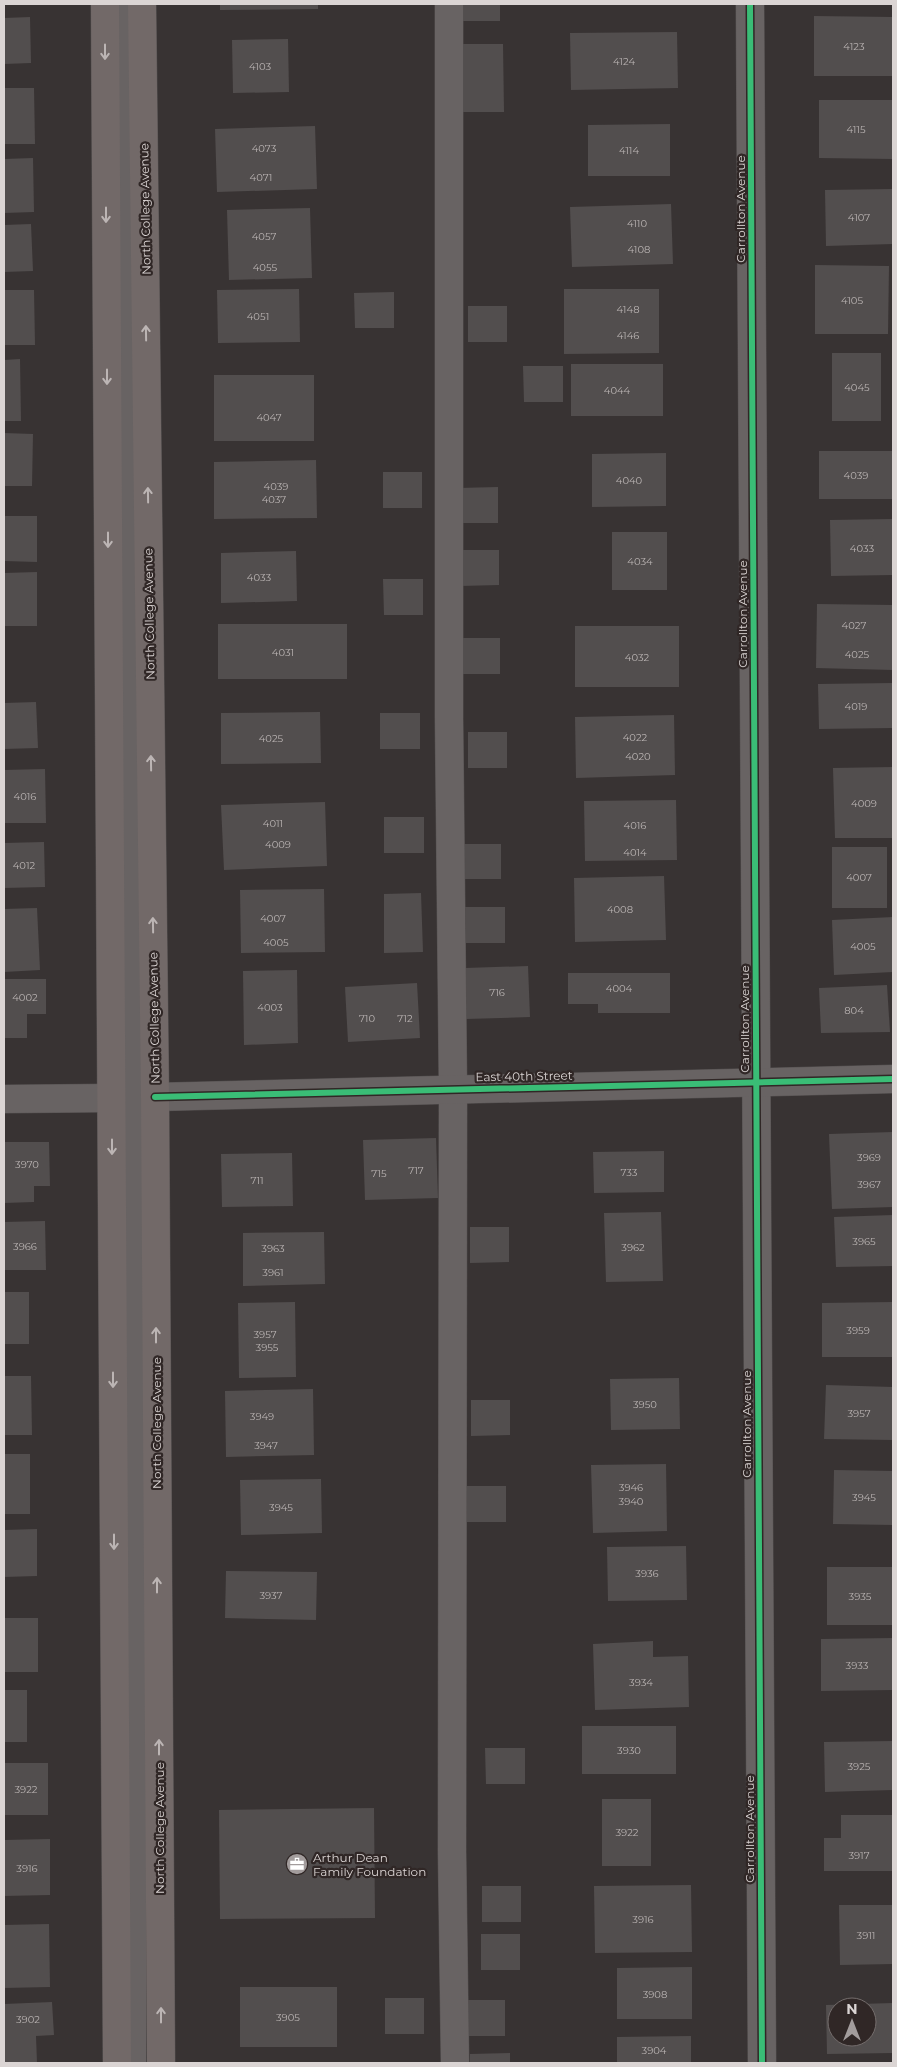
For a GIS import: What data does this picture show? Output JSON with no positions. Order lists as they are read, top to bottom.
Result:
{
  "streets": {
    "main road": ["North College Avenue"],
    "street": ["Carrollton Avenue", "East 40th Street"]
  },
  "crossings": [
    ["North College Avenue", "East 40th Street"],
    ["Carrollton Avenue", "East 40th Street"]
  ],
  "places": {
    "office": ["Arthur Dean Family Foundation"]
  },
  "house_numbers": [
    "4123",
    "4124",
    "4103",
    "4115",
    "4073",
    "4114",
    "4071",
    "4107",
    "4110",
    "4057",
    "4108",
    "4055",
    "4105",
    "4148",
    "4051",
    "4146",
    "4045",
    "4044",
    "4047",
    "4039",
    "4040",
    "4039",
    "4037",
    "4033",
    "4034",
    "4033",
    "4027",
    "4031",
    "4025",
    "4032",
    "4019",
    "4022",
    "4025",
    "4020",
    "4016",
    "4009",
    "4011",
    "4016",
    "4009",
    "4014",
    "4012",
    "4007",
    "4008",
    "4007",
    "4005",
    "4005",
    "4004",
    "716",
    "4002",
    "4003",
    "804",
    "710",
    "712",
    "3969",
    "3970",
    "717",
    "733",
    "715",
    "711",
    "3967",
    "3965",
    "3966",
    "3962",
    "3963",
    "3961",
    "3959",
    "3957",
    "3955",
    "3950",
    "3957",
    "3949",
    "3947",
    "3946",
    "3945",
    "3940",
    "3945",
    "3936",
    "3937",
    "3935",
    "3933",
    "3934",
    "3930",
    "3925",
    "3922",
    "3922",
    "3917",
    "3916",
    "3916",
    "3911",
    "3908",
    "3905",
    "3902",
    "3904"
  ],
  "north": "top"
}
